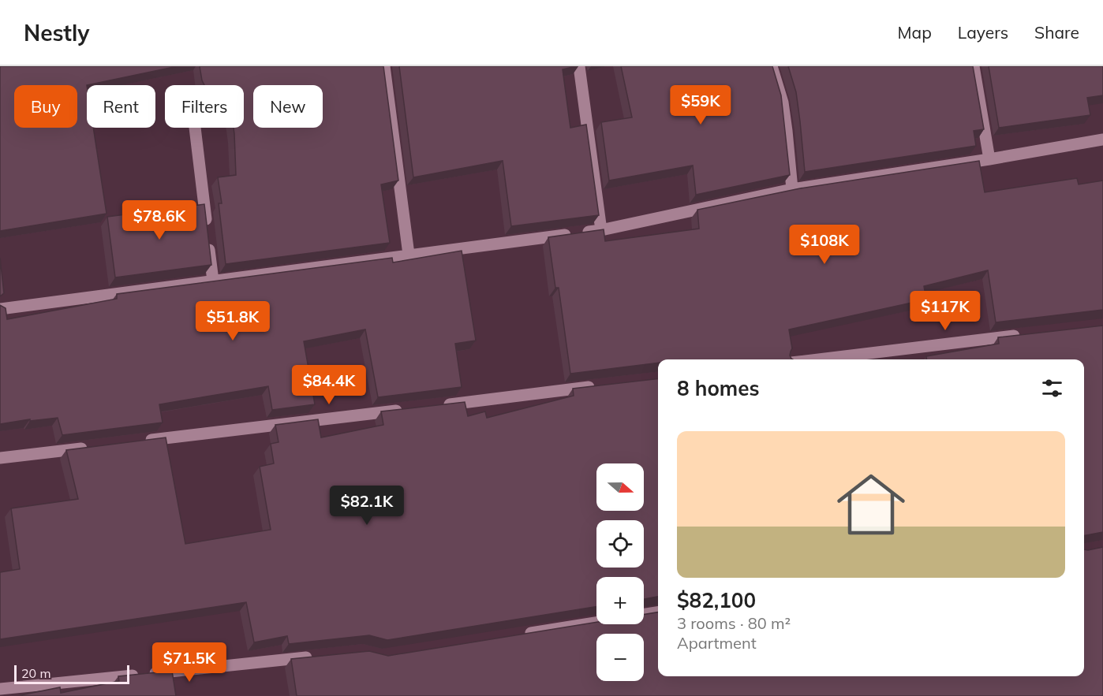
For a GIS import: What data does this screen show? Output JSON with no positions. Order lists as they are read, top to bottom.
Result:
{
  "scale_bar": "20 m",
  "north": "right",
  "page": {
    "header": "Nestly",
    "nav": ["Map", "Layers", "Share"],
    "price": [
      "$59K",
      "$78.6K",
      "$108K",
      "$117K",
      "$51.8K",
      "$84.4K",
      "$82.1K",
      "$71.5K"
    ],
    "chip": [
      "Buy",
      "Rent",
      "Filters",
      "New"
    ],
    "heading": "8 homes",
    "list": [
      {
        "name": "$82,100",
        "note": "3 rooms · 80 m² · Apartment"
      }
    ],
    "map_buttons": ["+", "−"],
    "scale": "20 m"
  }
}
